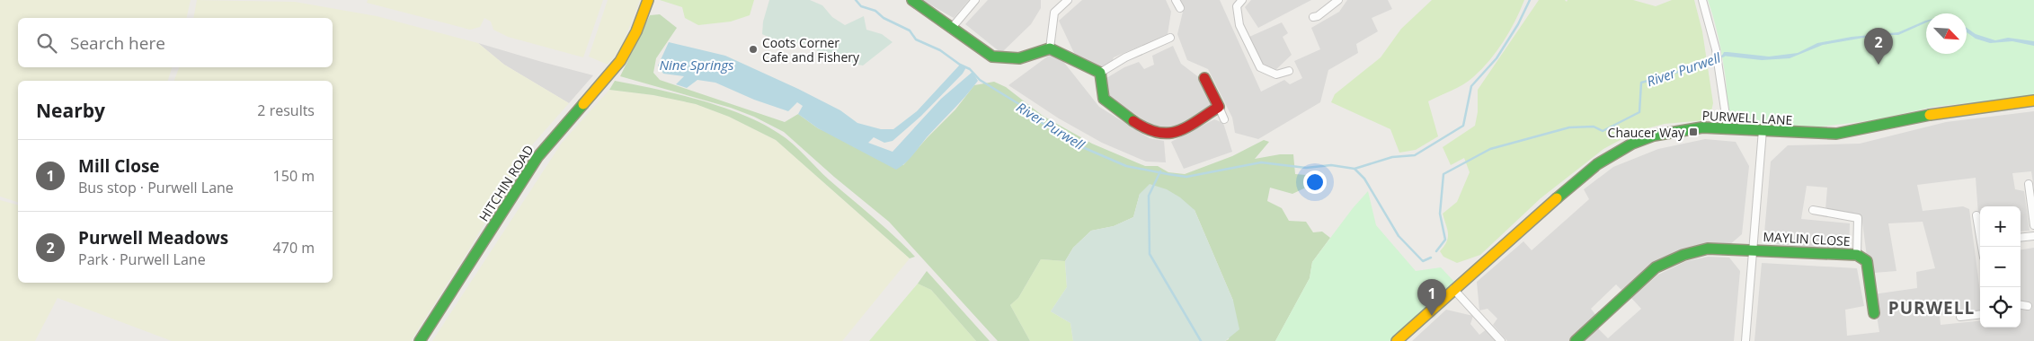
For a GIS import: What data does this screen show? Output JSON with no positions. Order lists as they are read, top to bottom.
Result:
{
  "streets": {
    "street": ["PURWELL LANE", "HITCHIN ROAD", "MAYLIN CLOSE"]
  },
  "districts": ["PURWELL"],
  "water": ["Nine Springs", "River Purwell"],
  "places": {
    "other": ["Coots Corner Cafe and Fishery"],
    "transit": ["Chaucer Way"]
  },
  "north": "bottom right",
  "page": {
    "search": "Search here",
    "pins": ["2", "1"],
    "heading": ["Nearby", "2 results"],
    "list": [
      {
        "mark": "1",
        "name": "Mill Close",
        "note": "Bus stop · Purwell Lane",
        "value": "150 m"
      },
      {
        "mark": "2",
        "name": "Purwell Meadows",
        "note": "Park · Purwell Lane",
        "value": "470 m"
      }
    ],
    "map_buttons": ["+", "−"]
  }
}
